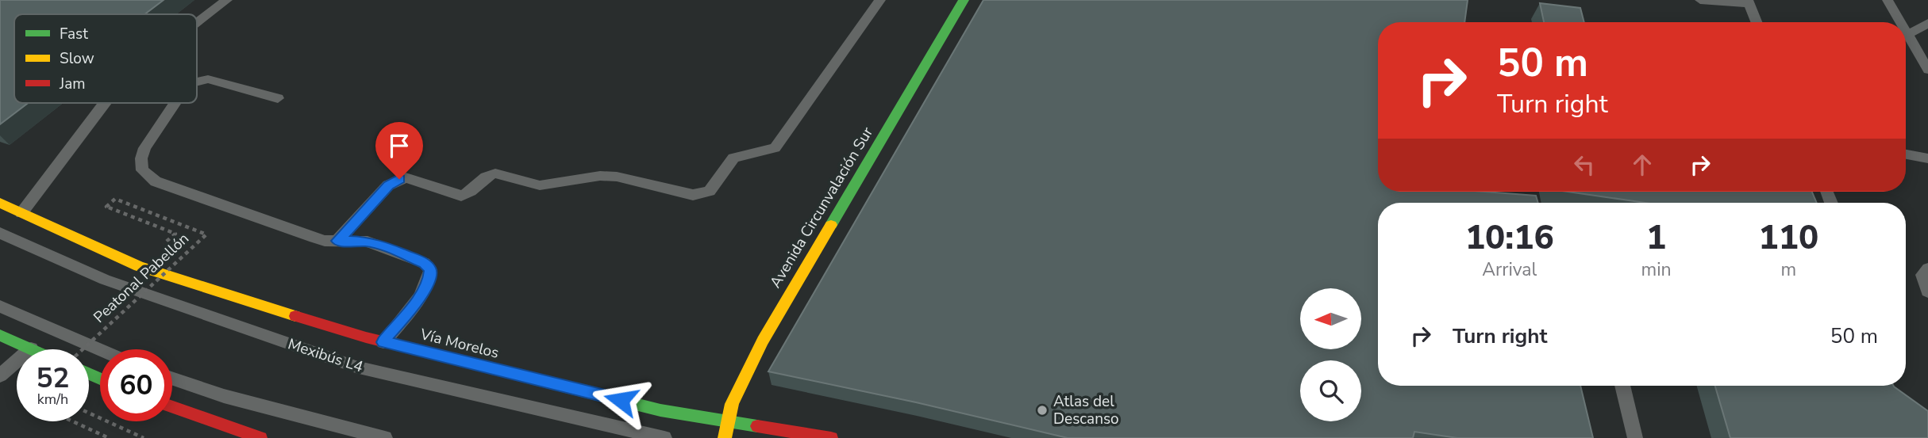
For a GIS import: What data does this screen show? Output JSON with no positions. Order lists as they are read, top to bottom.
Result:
{
  "streets": {
    "main road": ["Avenida Circunvalación Sur", "Vía Morelos"],
    "lane": ["Mexibús L4"],
    "path": ["Peatonal Pabellón"]
  },
  "crossings": [
    ["Avenida Circunvalación Sur", "Vía Morelos"],
    ["Peatonal Pabellón", "Vía Morelos"]
  ],
  "places": ["Atlas del Descanso"],
  "legend": ["Fast", "Slow", "Jam"],
  "north": "left",
  "page": {
    "turn": ["50 m", "Turn right"],
    "eta": [
      "10:16",
      "Arrival",
      "1",
      "min",
      "110",
      "m"
    ],
    "list": [
      {
        "name": "Turn right",
        "value": "50 m"
      }
    ],
    "speed": "52 km/h",
    "limit": "60"
  }
}
